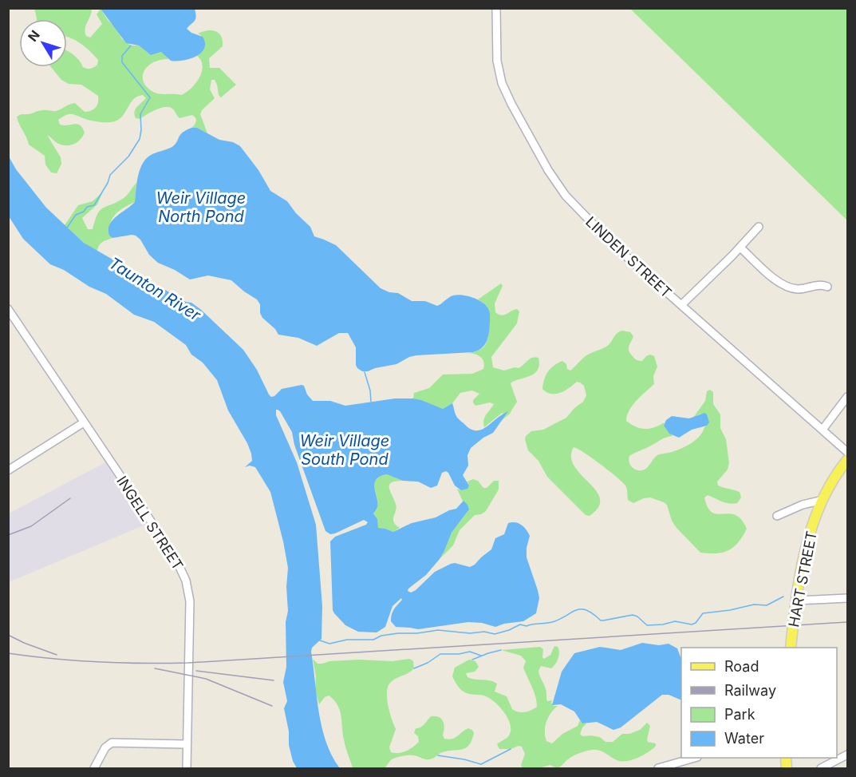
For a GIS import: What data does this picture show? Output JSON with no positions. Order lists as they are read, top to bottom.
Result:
{
  "streets": {
    "main road": ["HART STREET"],
    "street": ["LINDEN STREET", "INGELL STREET"]
  },
  "water": ["Weir Village North Pond", "Taunton River", "Weir Village South Pond"],
  "legend": [
    "Road",
    "Railway",
    "Park",
    "Water"
  ],
  "north": "top left"
}
